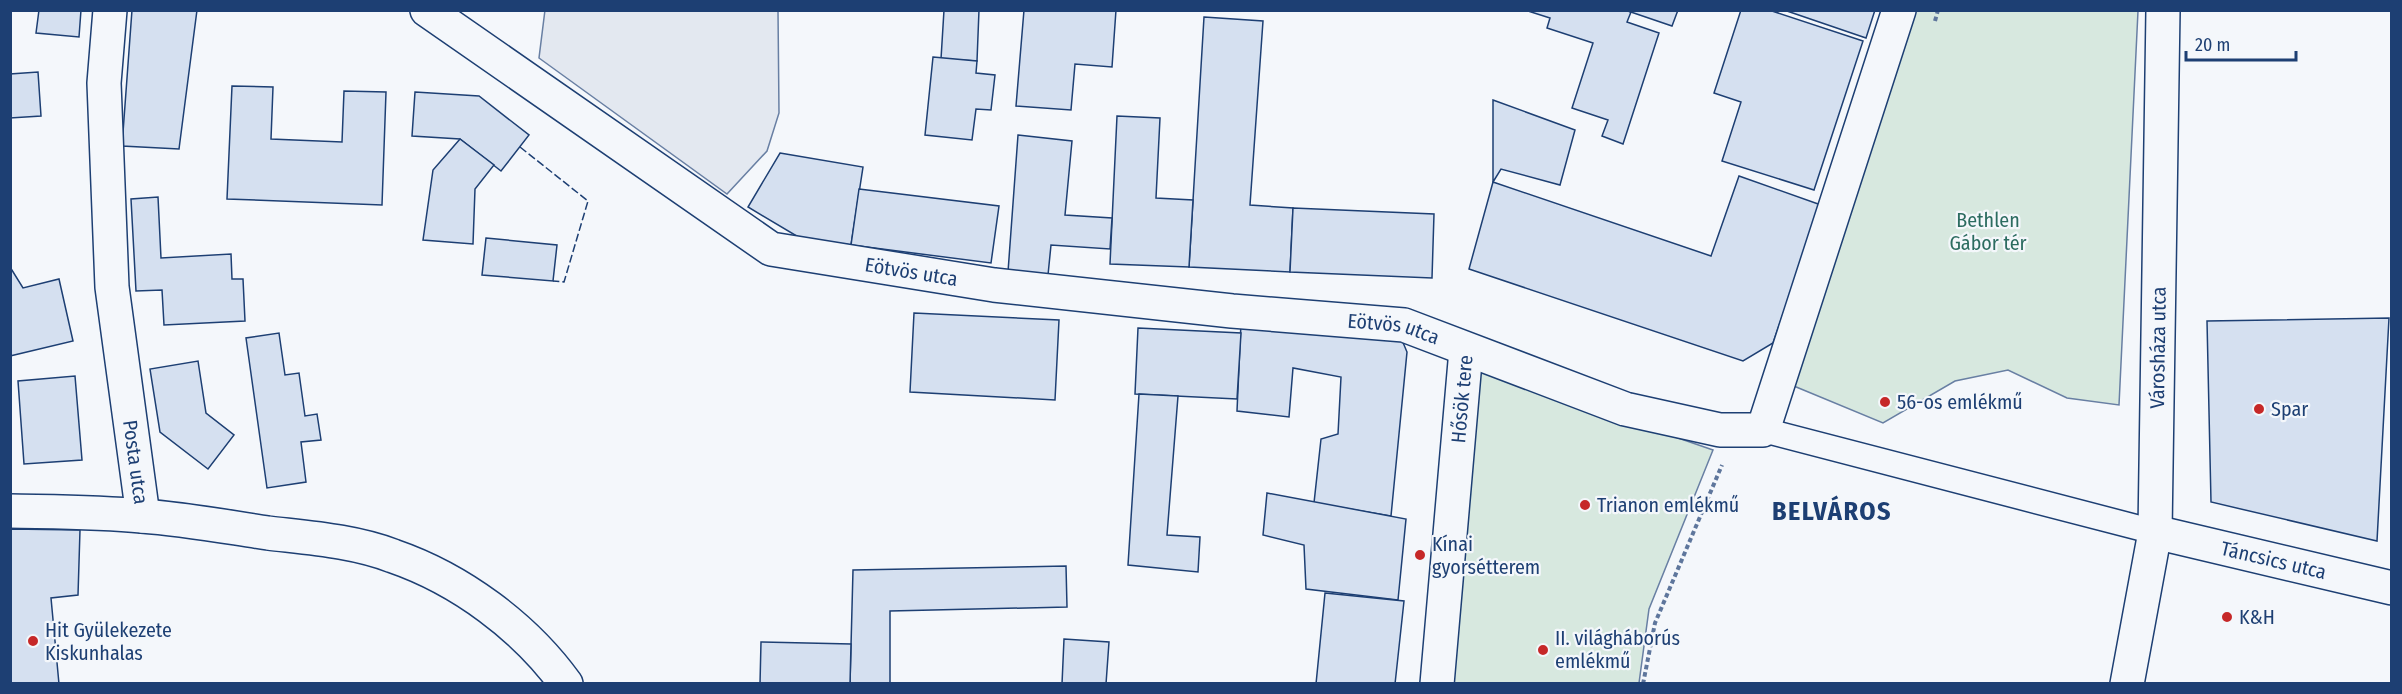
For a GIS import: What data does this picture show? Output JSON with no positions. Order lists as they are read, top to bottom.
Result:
{
  "streets": {
    "street": [
      "Eötvös utca",
      "Városháza utca",
      "Hősök tere",
      "Posta utca",
      "Táncsics utca"
    ]
  },
  "crossings": [
    ["Eötvös utca", "Hősök tere"],
    ["Városháza utca", "Táncsics utca"]
  ],
  "districts": ["BELVÁROS"],
  "parks": ["Bethlen Gábor tér"],
  "places": [
    "56-os emlékmű",
    "Spar",
    "Trianon emlékmű",
    "Kínai gyorsétterem",
    "K&H",
    "Hit Gyülekezete Kiskunhalas",
    "II. világháborús emlékmű"
  ],
  "scale_bar": "20 m"
}
